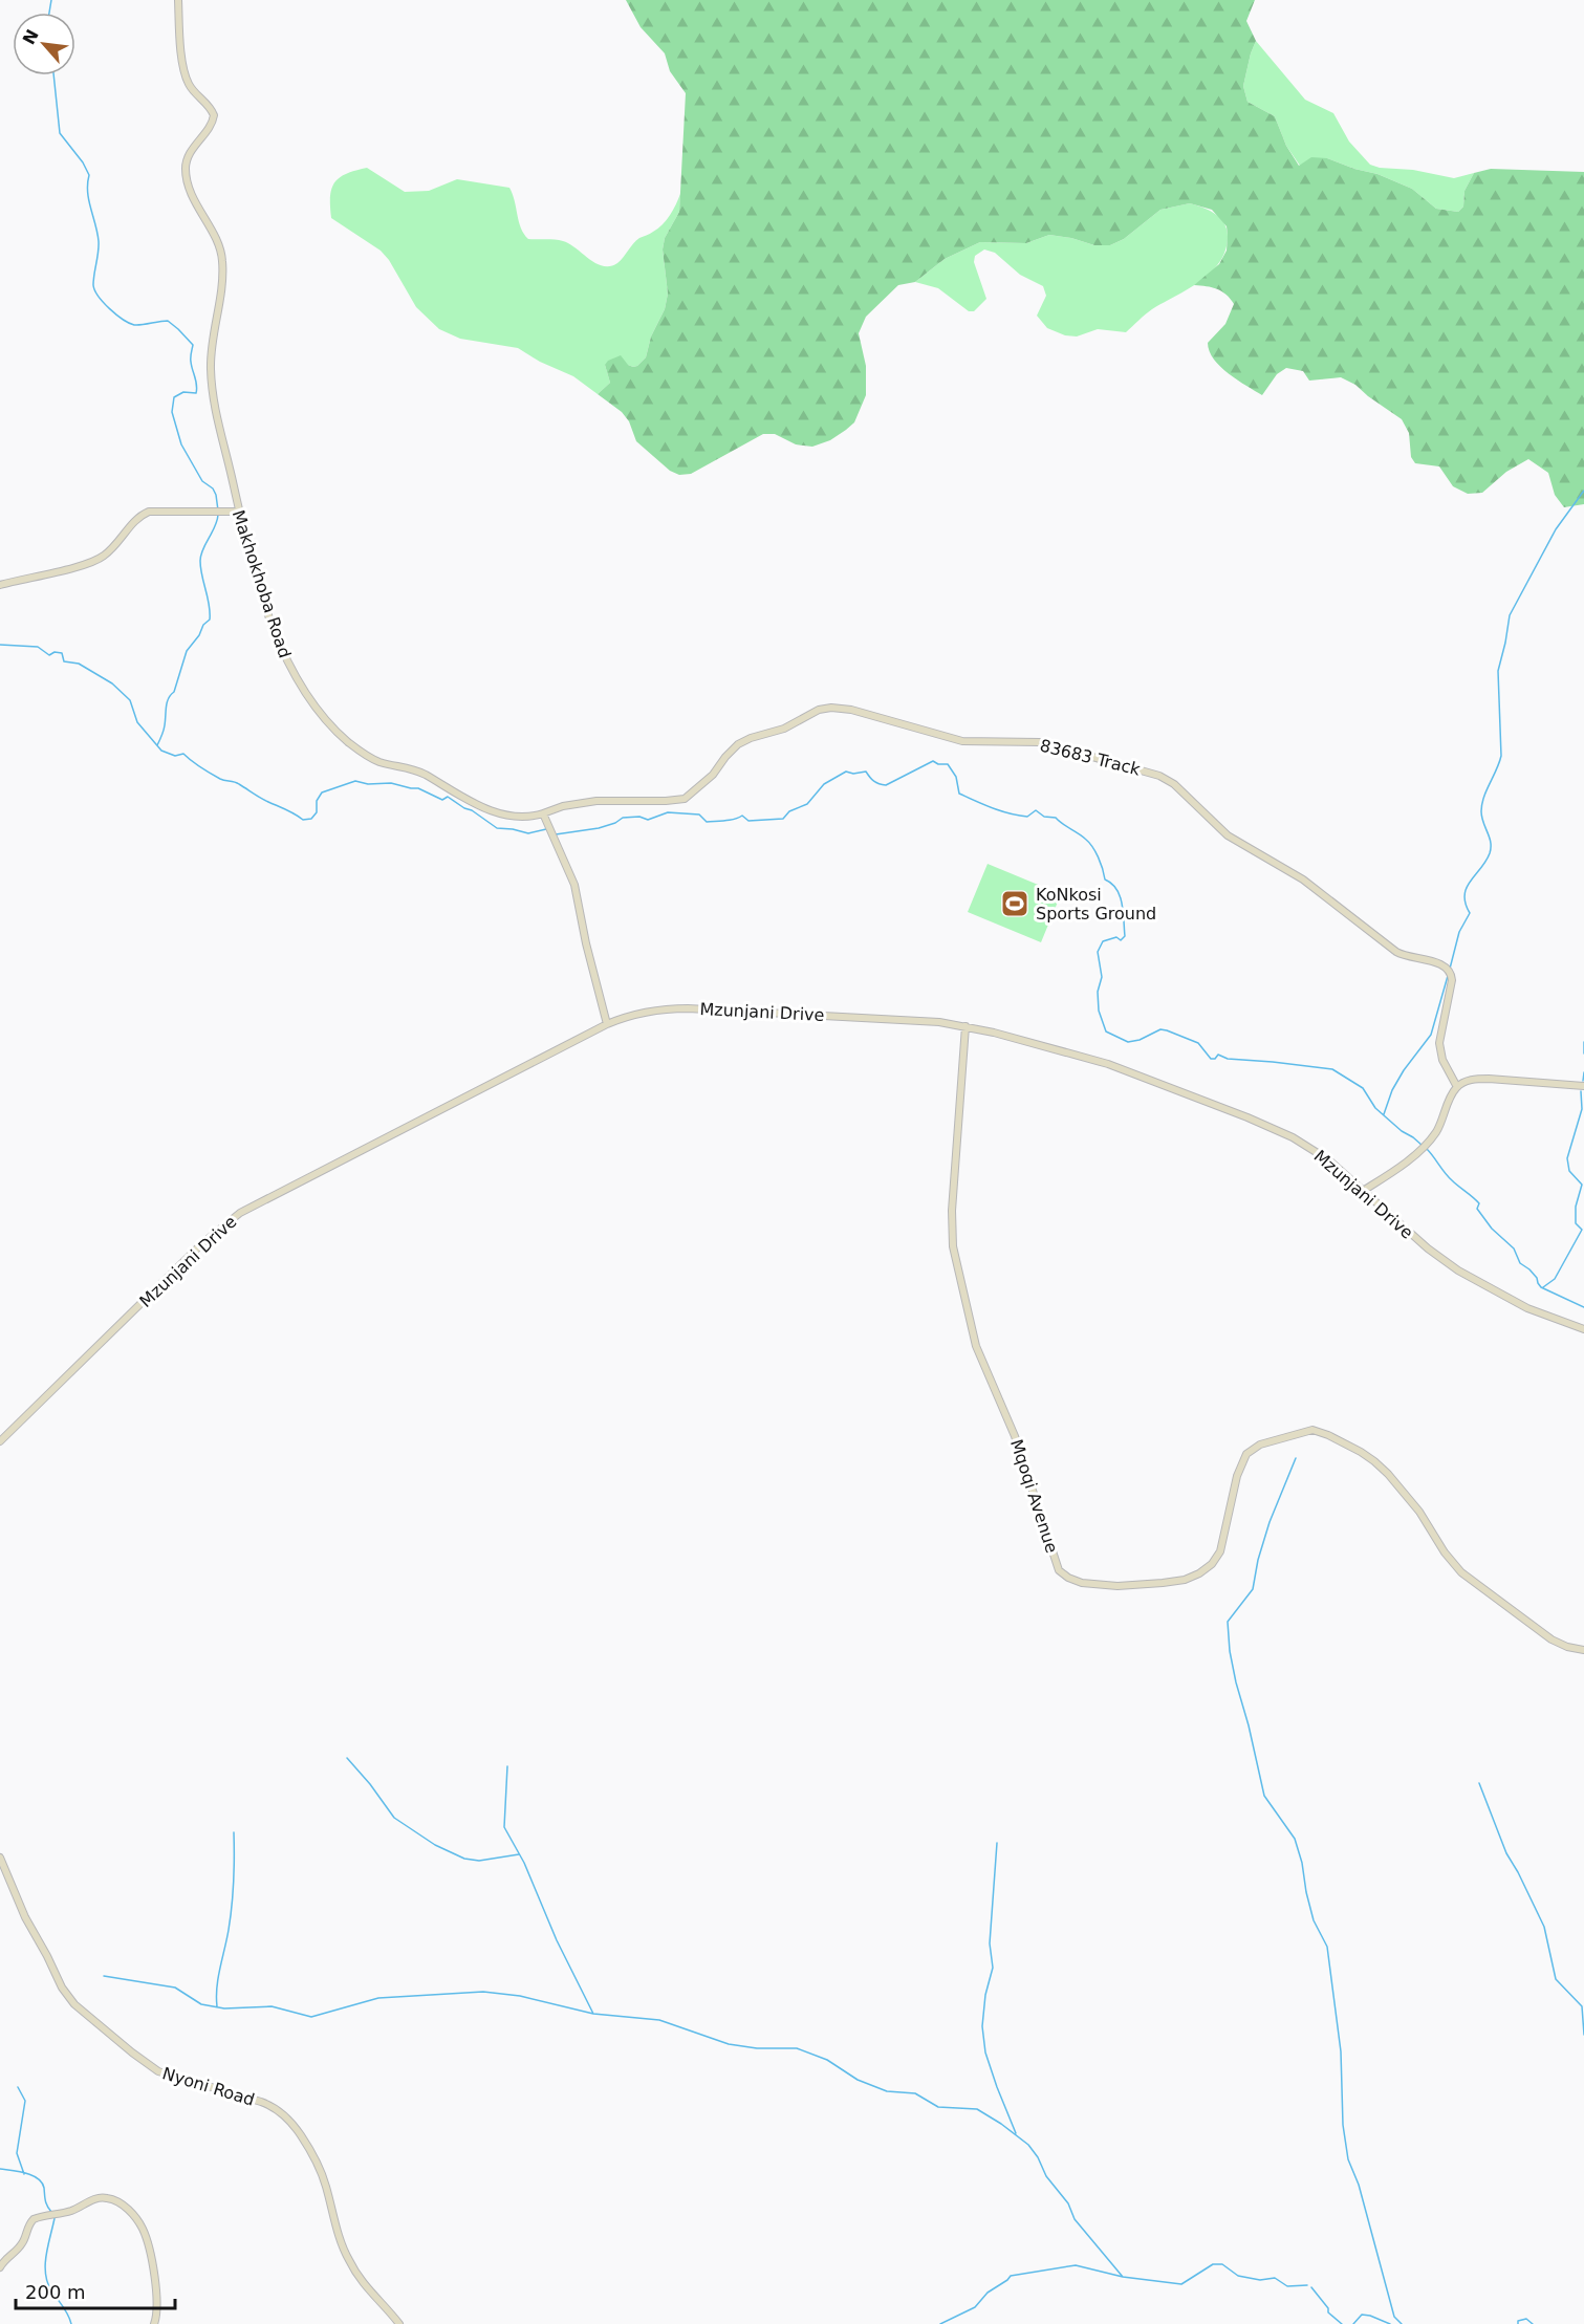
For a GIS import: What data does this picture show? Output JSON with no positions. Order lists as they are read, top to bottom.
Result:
{
  "streets": {
    "street": [
      "Makhokhoba Road",
      "83683 Track",
      "Mzunjani Drive",
      "Mqoqi Avenue",
      "Nyoni Road"
    ]
  },
  "crossings": [
    ["Makhokhoba Road", "83683 Track"],
    ["Mzunjani Drive", "Mqoqi Avenue"]
  ],
  "places": {
    "sports": ["KoNkosi Sports Ground"]
  },
  "scale_bar": "200 m",
  "north": "top left"
}
